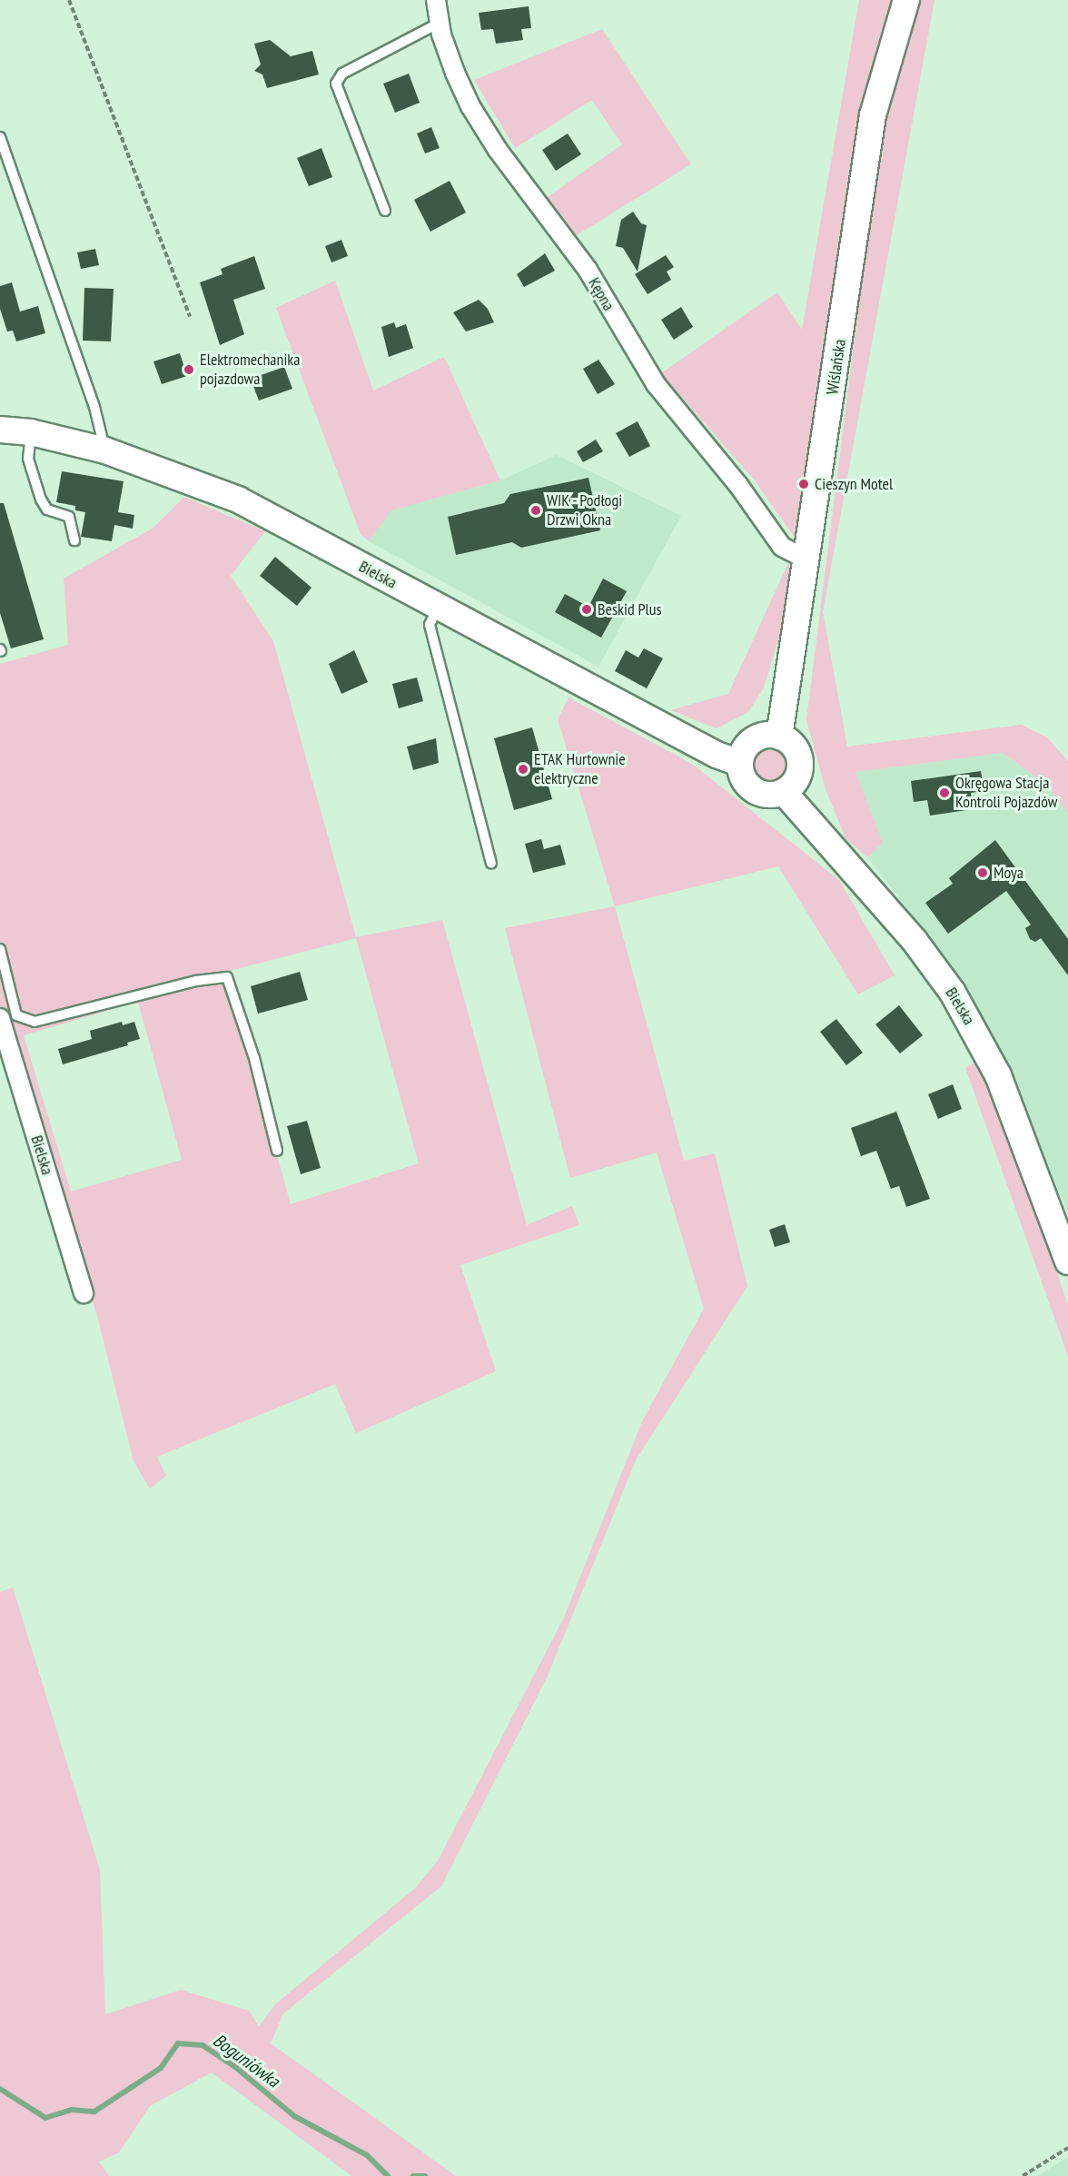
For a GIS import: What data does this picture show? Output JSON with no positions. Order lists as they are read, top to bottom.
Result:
{
  "streets": {
    "street": ["Kępna", "Wiślańska", "Bielska"]
  },
  "crossings": [
    ["Kępna", "Wiślańska"],
    ["Wiślańska", "Bielska"]
  ],
  "water": ["Boguniówka"],
  "places": [
    "Elektromechanika pojazdowa",
    "Cieszyn Motel",
    "WIK - Podłogi Drzwi Okna",
    "Beskid Plus",
    "ETAK Hurtownie elektryczne",
    "Okręgowa Stacja Kontroli Pojazdów",
    "Moya"
  ]
}
